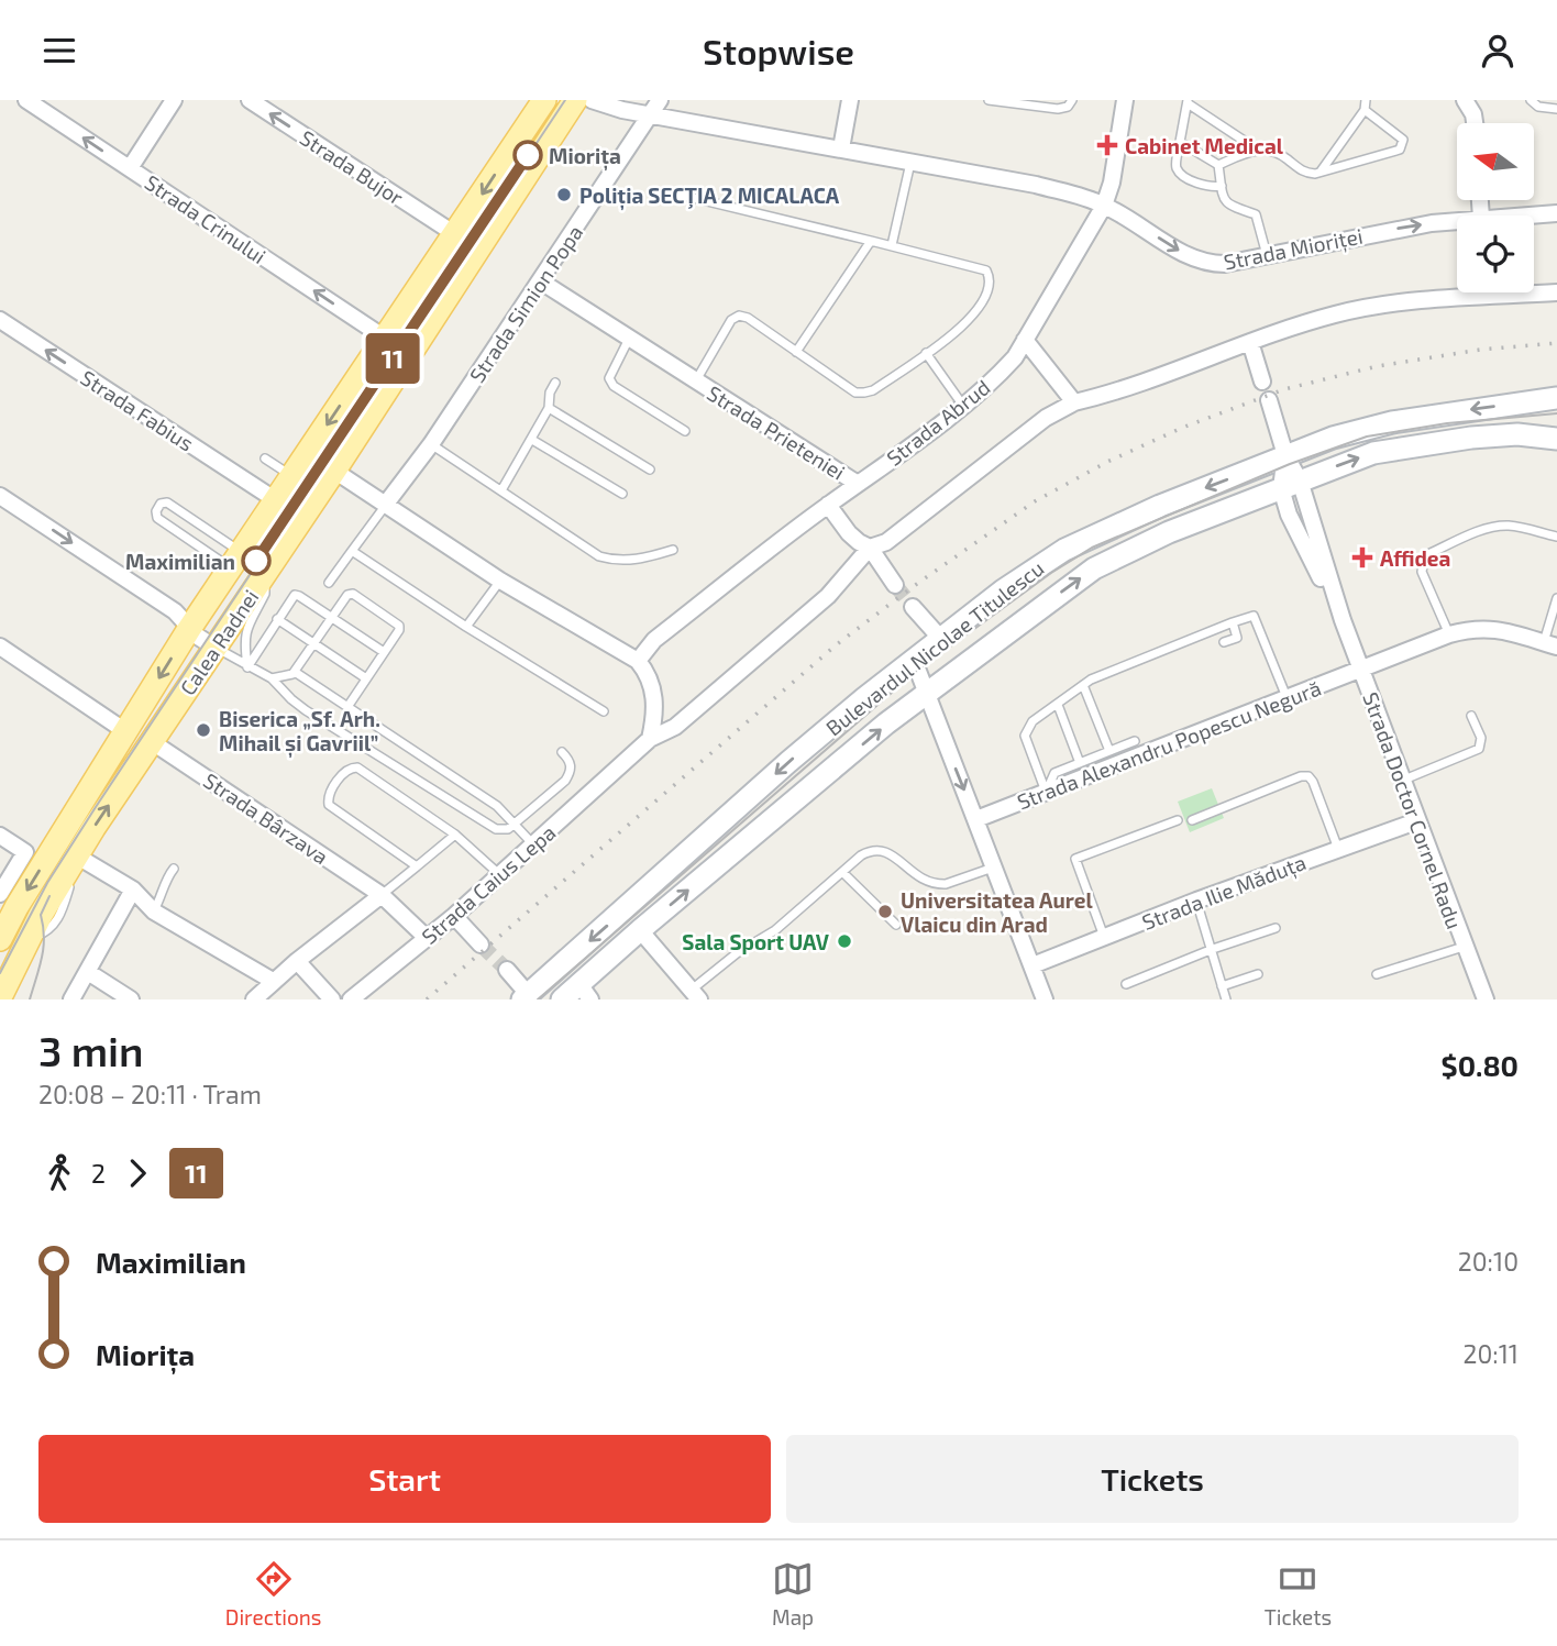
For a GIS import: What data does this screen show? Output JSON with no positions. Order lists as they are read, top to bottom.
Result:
{
  "streets": {
    "main road": ["Calea Radnei", "Bulevardul Nicolae Titulescu"],
    "street": [
      "Strada Bujor",
      "Strada Crinului",
      "Strada Mioriței",
      "Strada Simion Popa",
      "Strada Fabius",
      "Strada Abrud",
      "Strada Prieteniei",
      "Strada Alexandru Popescu Negură",
      "Strada Doctor Cornel Radu",
      "Strada Bârzava",
      "Strada Caius Lepa",
      "Strada Ilie Măduța"
    ]
  },
  "crossings": [
    ["Strada Bujor", "Calea Radnei"],
    ["Strada Crinului", "Calea Radnei"],
    ["Strada Mioriței", "Strada Simion Popa"],
    ["Strada Mioriței", "Strada Abrud"],
    ["Strada Simion Popa", "Strada Prieteniei"],
    ["Strada Fabius", "Calea Radnei"],
    ["Strada Abrud", "Strada Prieteniei"],
    ["Calea Radnei", "Strada Bârzava"],
    ["Bulevardul Nicolae Titulescu", "Strada Doctor Cornel Radu"],
    ["Strada Alexandru Popescu Negură", "Strada Doctor Cornel Radu"],
    ["Strada Doctor Cornel Radu", "Strada Ilie Măduța"],
    ["Strada Bârzava", "Strada Caius Lepa"]
  ],
  "one_way": ["Strada Bujor", "Strada Crinului", "Strada Fabius"],
  "places": {
    "health": ["Cabinet Medical", "Affidea"],
    "other": [
      "Miorița",
      "Poliția SECŢIA 2 MICALACA",
      "Maximilian",
      "Biserica „Sf. Arh. Mihail și Gavriil”",
      "Universitatea Aurel Vlaicu din Arad",
      "Sala Sport UAV"
    ]
  },
  "lines": ["tram line 11"],
  "north": "left",
  "page": {
    "header": "Stopwise",
    "on_map": "11",
    "heading": ["3 min", "20:08 – 20:11 · Tram", "$0.80"],
    "legs": ["2", "11"],
    "list": [
      {
        "name": "Maximilian",
        "value": "20:10"
      },
      {
        "name": "Miorița",
        "value": "20:11"
      }
    ],
    "buttons": ["Start", "Tickets"],
    "tabs": ["Directions", "Map", "Tickets"]
  }
}
